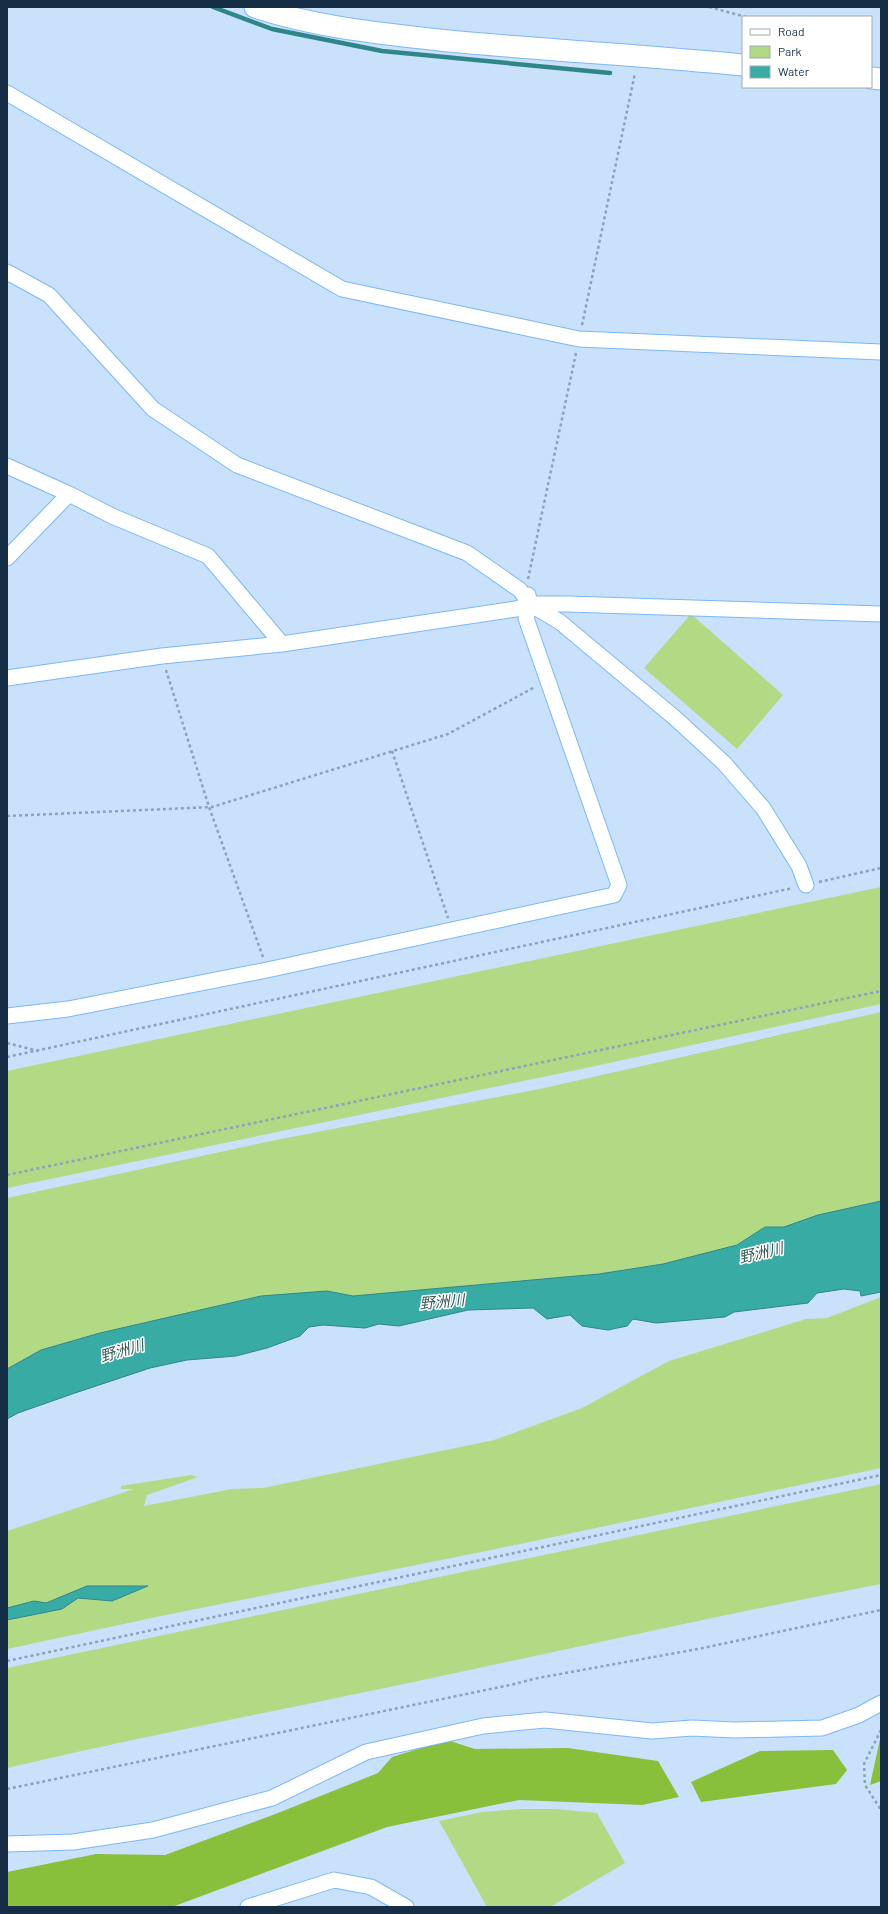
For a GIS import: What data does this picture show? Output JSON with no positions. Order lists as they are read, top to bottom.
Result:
{
  "water": ["野洲川"],
  "legend": ["Road", "Park", "Water"]
}
